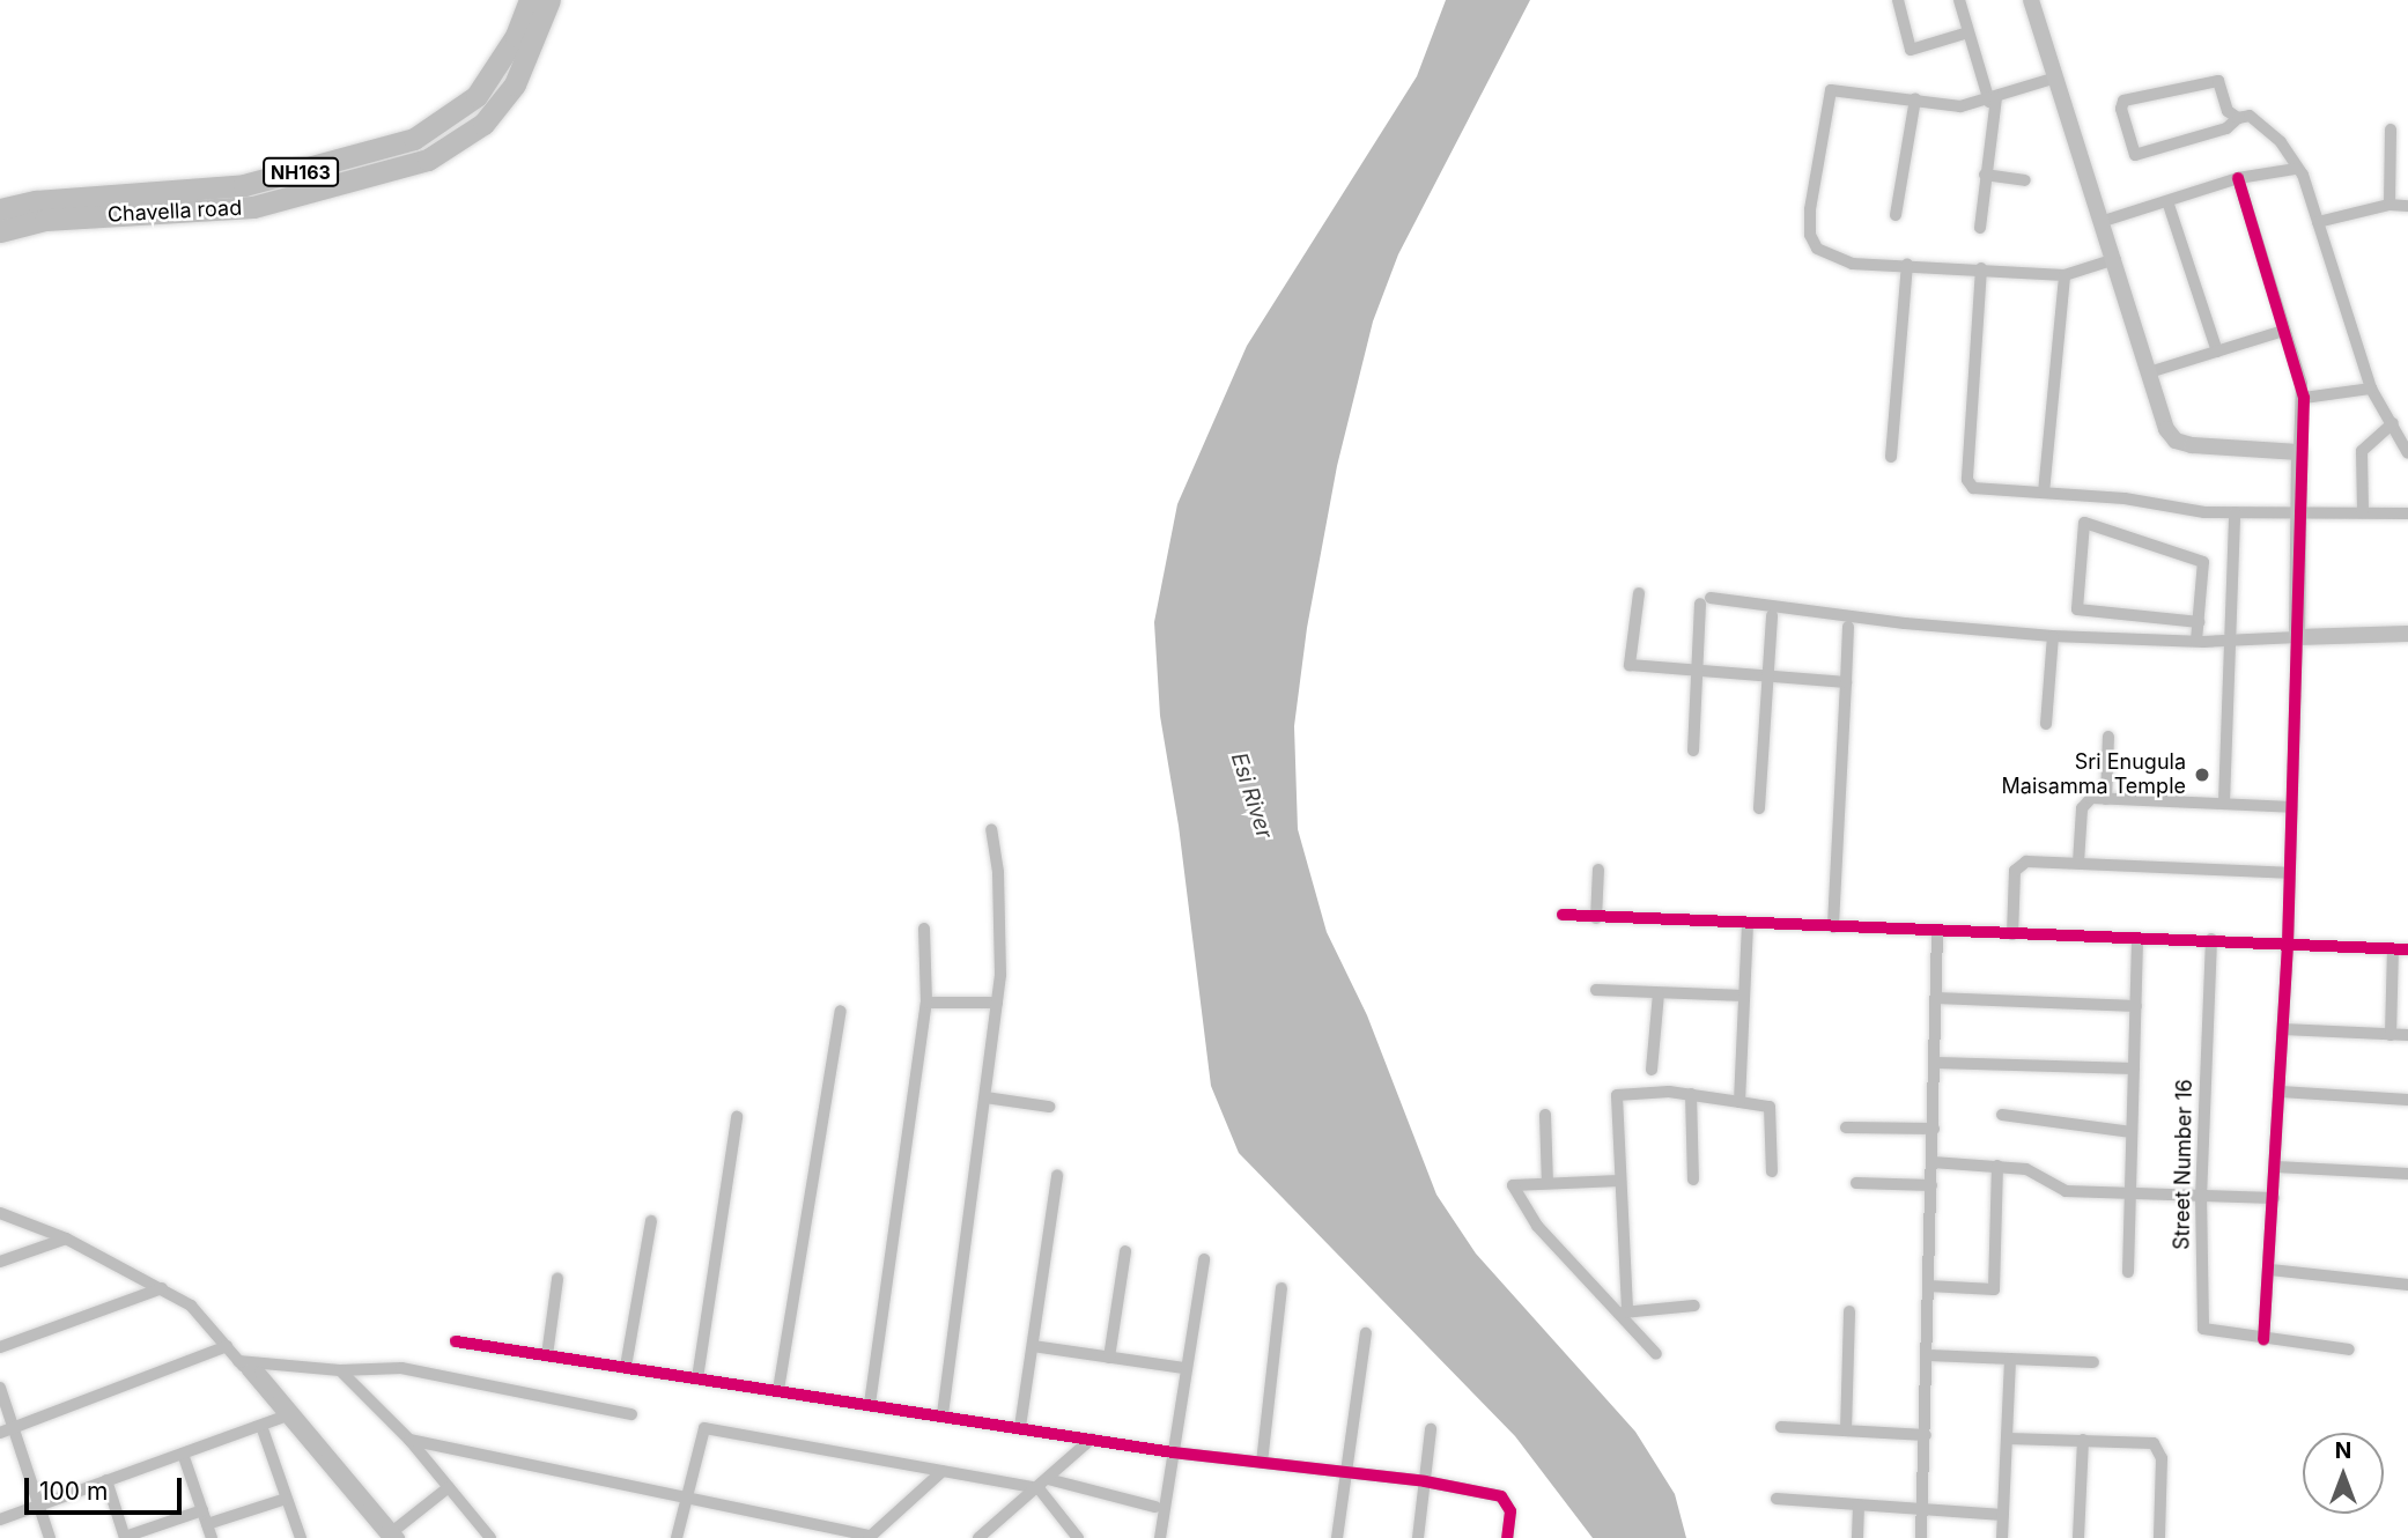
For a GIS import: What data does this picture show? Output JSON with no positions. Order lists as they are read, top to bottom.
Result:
{
  "streets": {
    "highway": ["NH163", "Chavella road"],
    "street": ["Street Number 16"]
  },
  "water": ["Esi River"],
  "places": ["Sri Enugula Maisamma Temple"],
  "scale_bar": "100 m",
  "north": "top"
}
